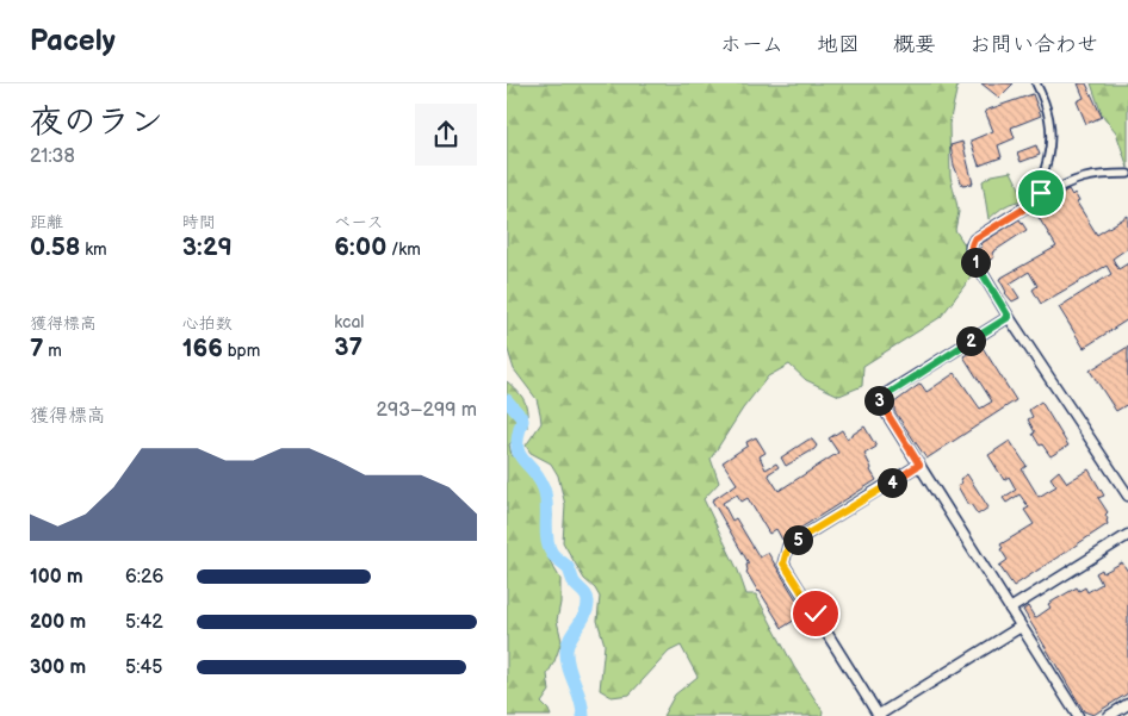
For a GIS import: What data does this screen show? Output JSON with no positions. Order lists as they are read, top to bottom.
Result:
{
  "page": {
    "header": "Pacely",
    "nav": [
      "ホーム",
      "地図",
      "概要",
      "お問い合わせ"
    ],
    "heading": ["夜のラン", "21:38"],
    "stats": [
      ["距離", "0.58 km"],
      ["時間", "3:29"],
      ["ペース", "6:00 /km"],
      ["獲得標高", "7 m"],
      ["心拍数", "166 bpm"],
      ["kcal", "37"]
    ],
    "pins": [
      "1",
      "2",
      "3",
      "4",
      "5"
    ],
    "chart": ["獲得標高", "293–299 m"],
    "list": [
      {
        "name": "100 m",
        "note": "6:26"
      },
      {
        "name": "200 m",
        "note": "5:42"
      },
      {
        "name": "300 m",
        "note": "5:45"
      }
    ]
  }
}
